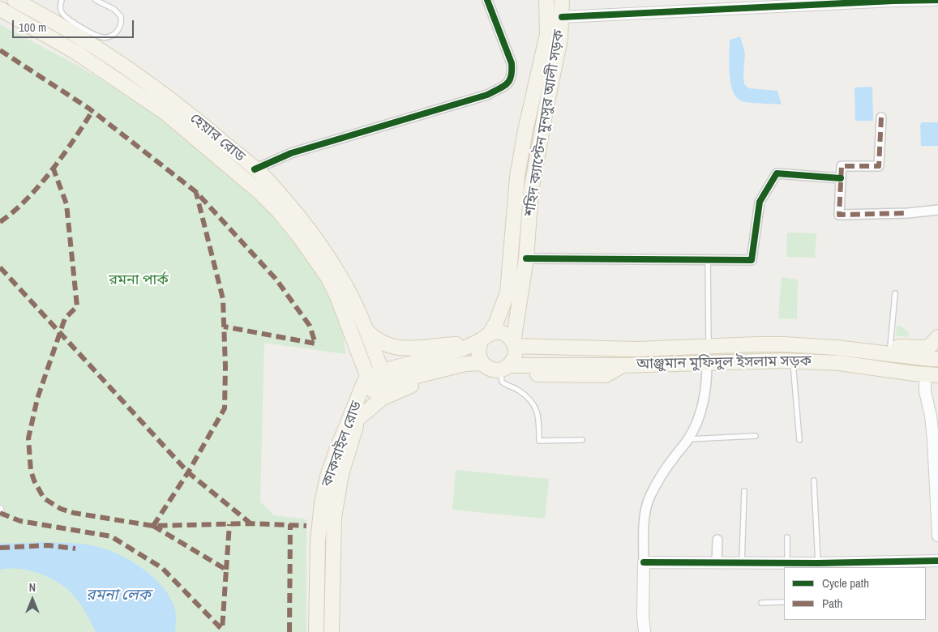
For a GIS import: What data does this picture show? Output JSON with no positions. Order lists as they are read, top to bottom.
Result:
{
  "streets": {
    "main road": [
      "শহিদ ক্যাপ্টেন মুনসুর আলী সড়ক",
      "হেয়ার রোড",
      "আঞ্জুমান মুফিদুল ইসলাম সড়ক",
      "কাকরাইল রোড"
    ]
  },
  "crossings": [
    ["শহিদ ক্যাপ্টেন মুনসুর আলী সড়ক", "আঞ্জুমান মুফিদুল ইসলাম সড়ক"],
    ["শহিদ ক্যাপ্টেন মুনসুর আলী সড়ক", "কাকরাইল রোড"],
    ["হেয়ার রোড", "কাকরাইল রোড"],
    ["আঞ্জুমান মুফিদুল ইসলাম সড়ক", "কাকরাইল রোড"]
  ],
  "water": ["রমনা লেক"],
  "parks": ["রমনা পার্ক"],
  "legend": ["Cycle path", "Path"],
  "scale_bar": "100 m",
  "north": "top"
}
